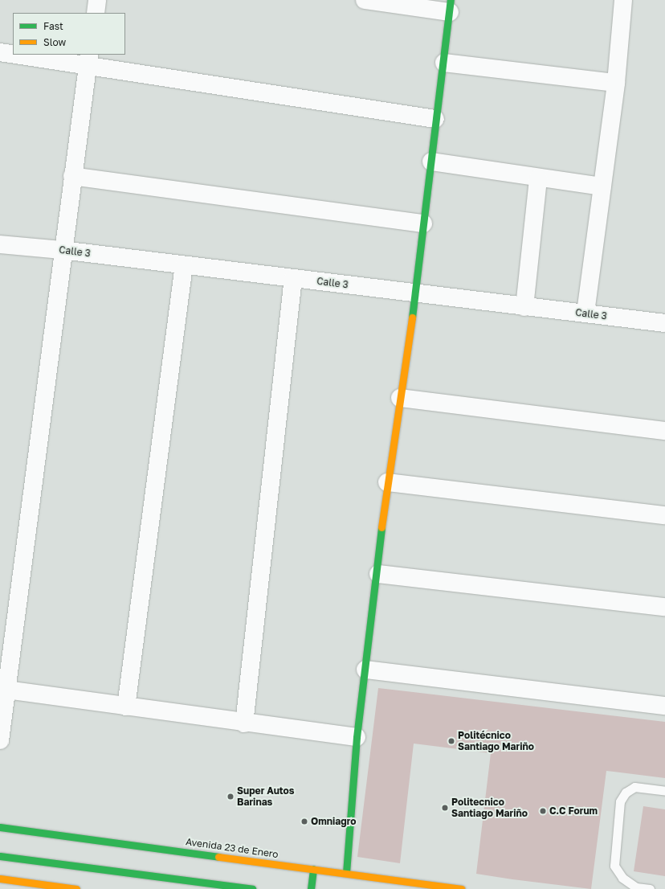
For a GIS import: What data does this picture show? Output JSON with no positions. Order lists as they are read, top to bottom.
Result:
{
  "streets": {
    "street": ["Calle 3", "Avenida 23 de Enero"]
  },
  "places": [
    "Politécnico Santiago Mariño",
    "Super Autos Barinas",
    "Politecnico Santiago Mariño",
    "C.C Forum",
    "Omniagro"
  ],
  "legend": ["Fast", "Slow"]
}
